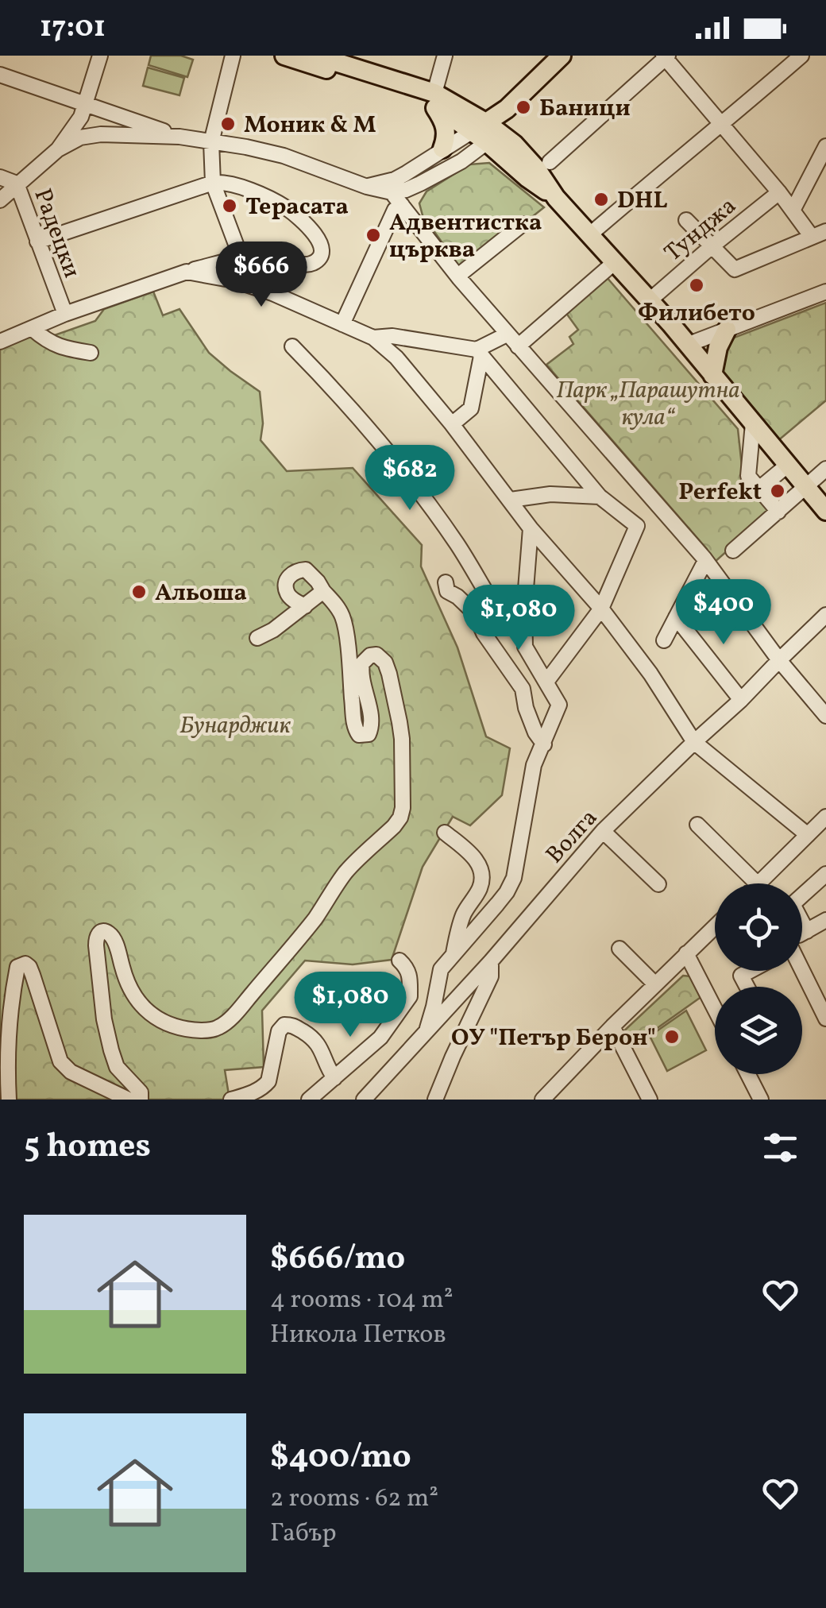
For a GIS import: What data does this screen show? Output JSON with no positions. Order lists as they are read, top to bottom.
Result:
{
  "streets": {
    "street": ["Тунджа", "Радецки", "Волга"]
  },
  "parks": ["Парк „Парашутна кула“", "Бунарджик"],
  "places": [
    "Баници",
    "Моник & М",
    "DHL",
    "Терасата",
    "Адвентистка църква",
    "Филибето",
    "Perfekt",
    "Альоша",
    "ОУ \"Петър Берон\""
  ],
  "page": {
    "status": "17:01",
    "price": [
      "$666",
      "$682",
      "$400",
      "$1,080",
      "$1,080"
    ],
    "heading": "5 homes",
    "list": [
      {
        "name": "$666/mo",
        "note": "4 rooms · 104 m² · Никола Петков"
      },
      {
        "name": "$400/mo",
        "note": "2 rooms · 62 m² · Габър"
      }
    ]
  }
}
